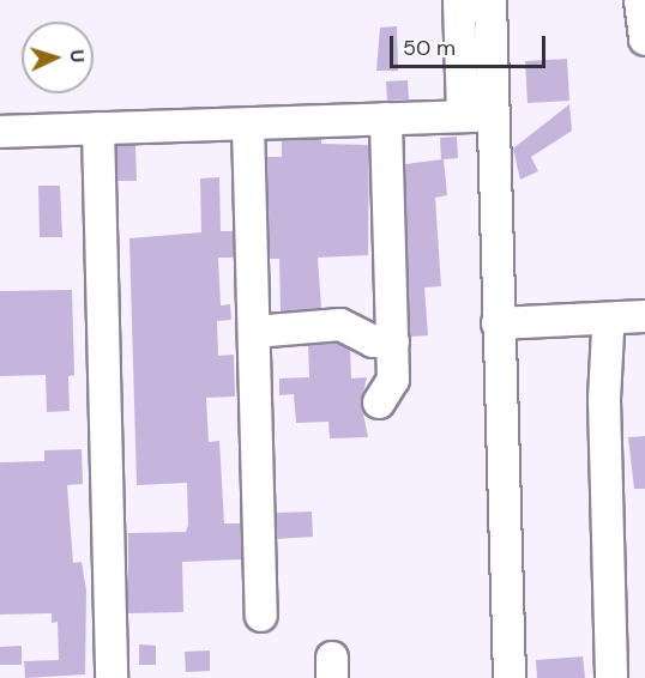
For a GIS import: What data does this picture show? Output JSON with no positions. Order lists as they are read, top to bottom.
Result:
{
  "scale_bar": "50 m",
  "north": "right"
}
